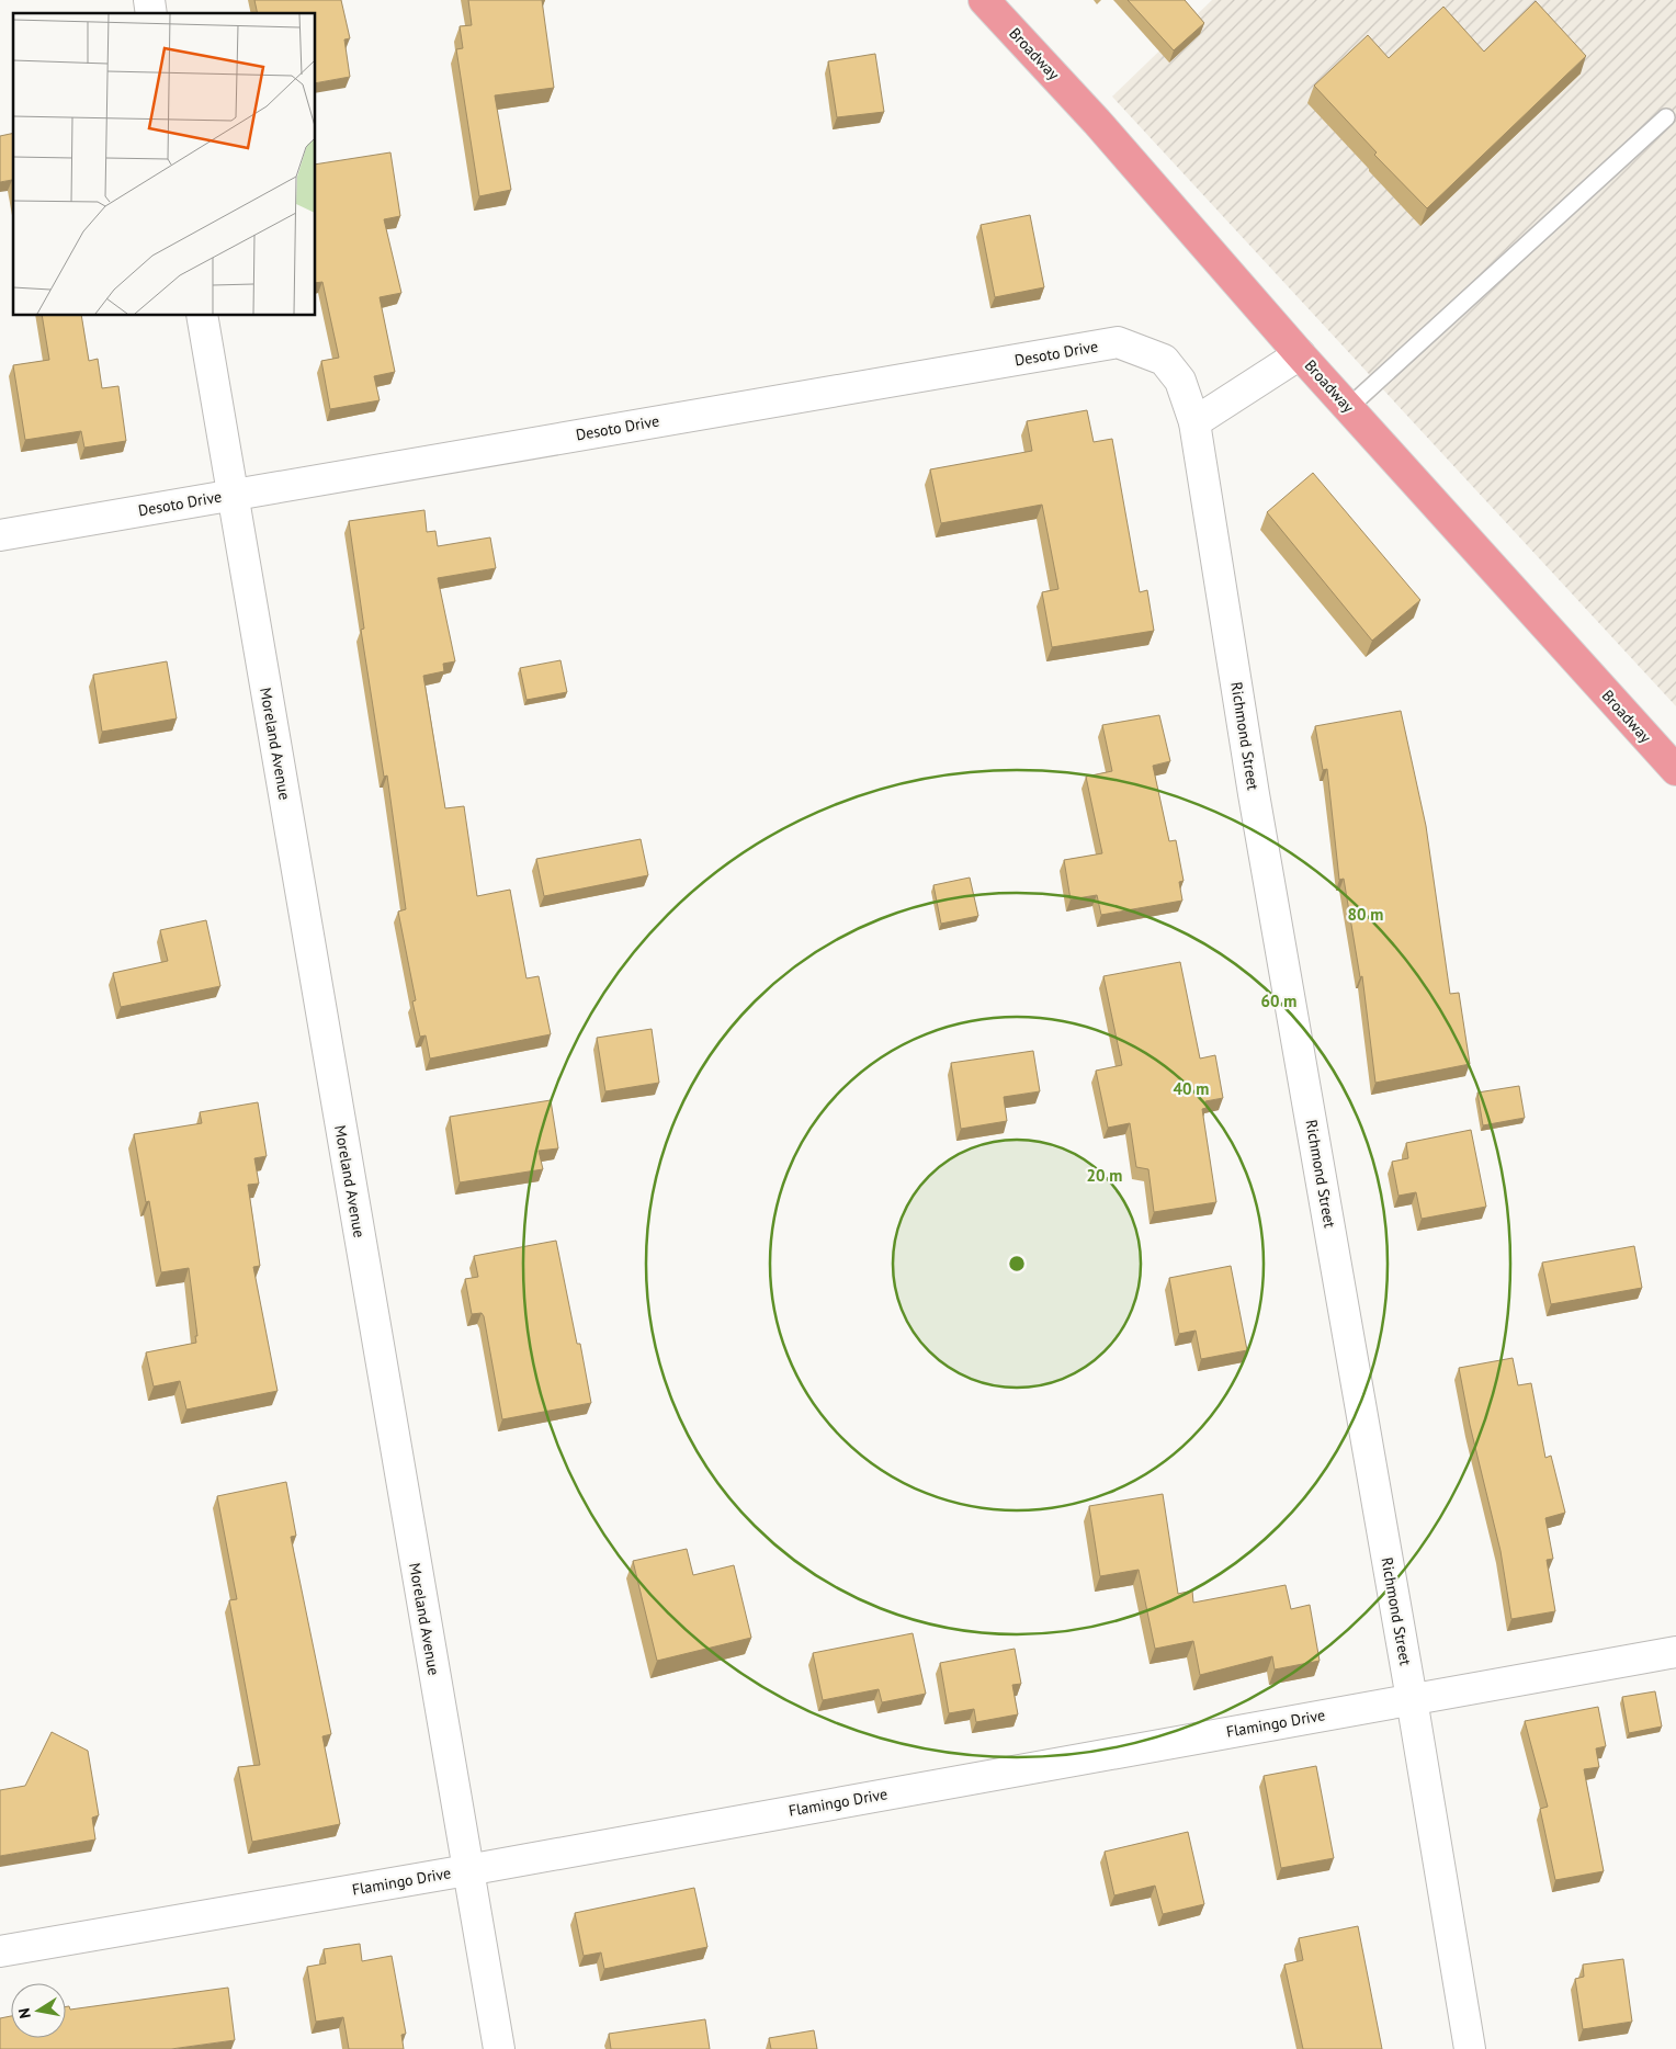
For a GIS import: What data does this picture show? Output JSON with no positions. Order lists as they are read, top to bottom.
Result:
{
  "streets": {
    "main road": ["Broadway"],
    "street": [
      "Desoto Drive",
      "Richmond Street",
      "Moreland Avenue",
      "Flamingo Drive"
    ]
  },
  "crossings": [
    ["Desoto Drive", "Richmond Street"],
    ["Desoto Drive", "Moreland Avenue"],
    ["Richmond Street", "Flamingo Drive"],
    ["Moreland Avenue", "Flamingo Drive"]
  ],
  "north": "left",
  "rings": [
    "80 m",
    "60 m",
    "40 m",
    "20 m"
  ]
}
